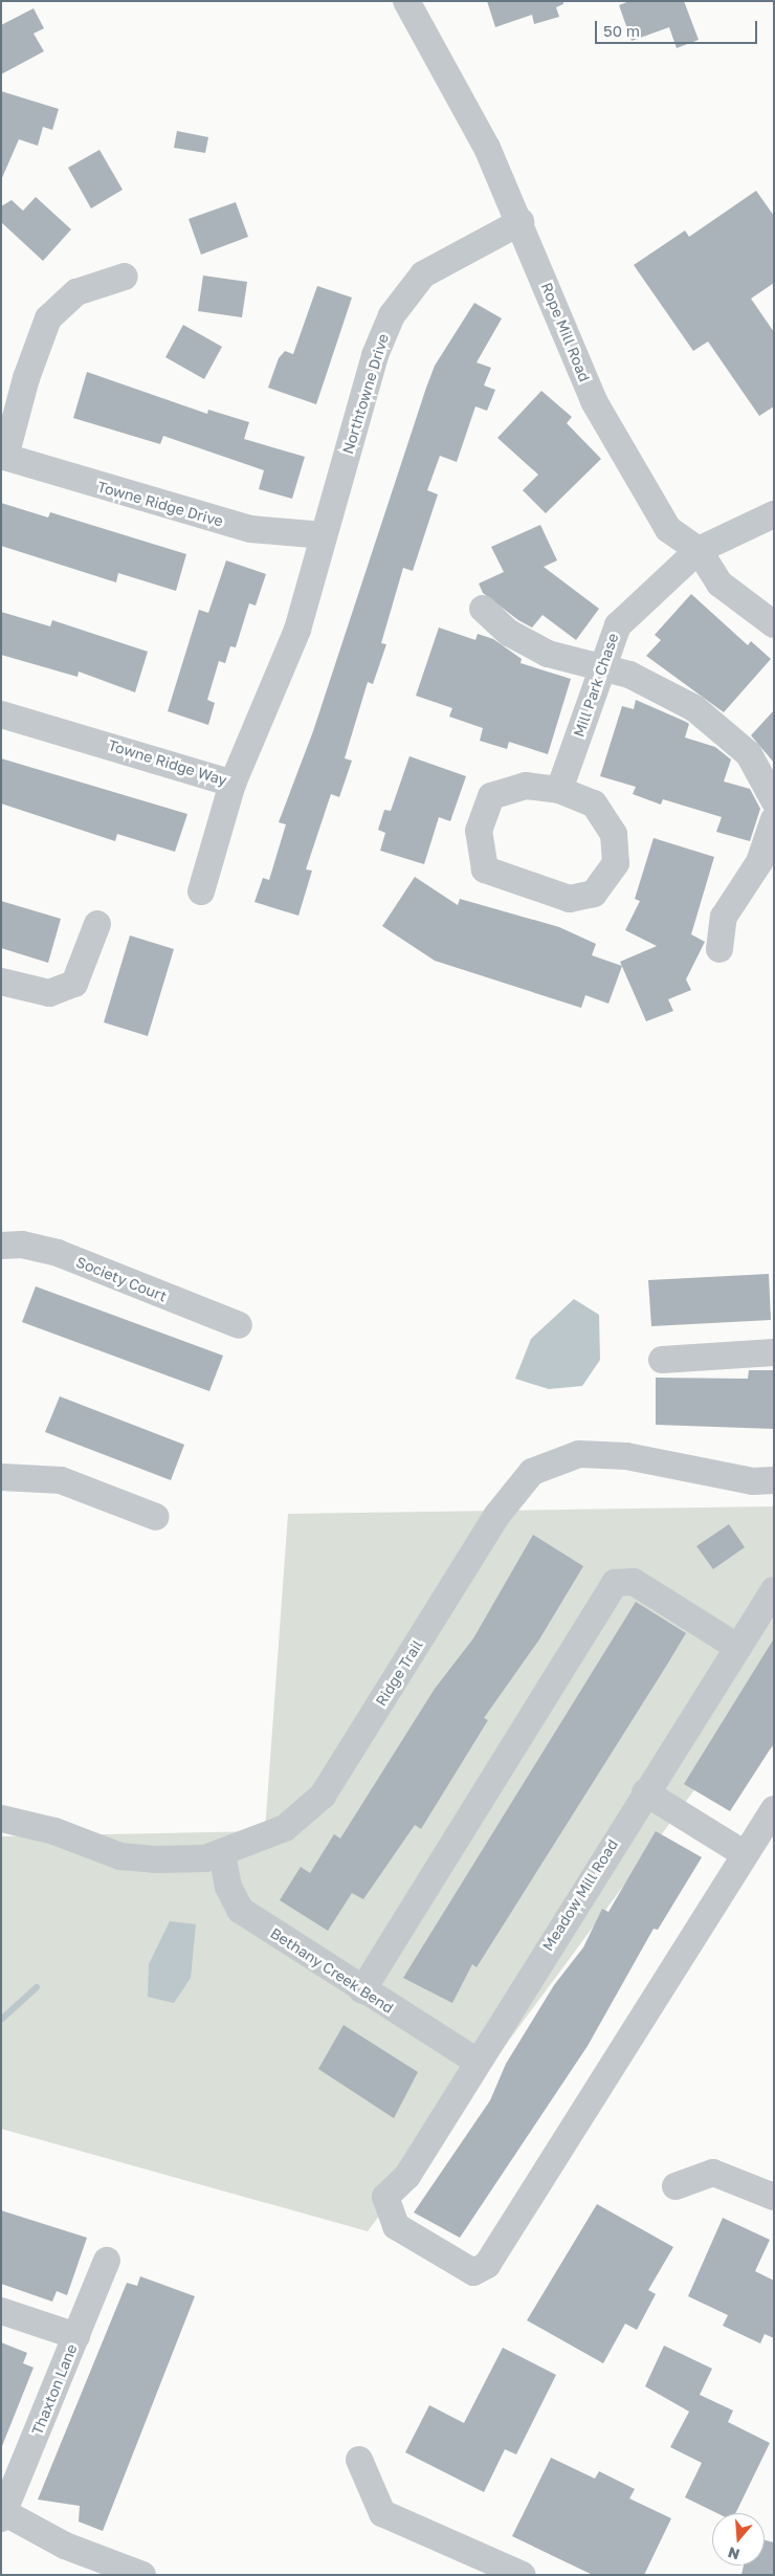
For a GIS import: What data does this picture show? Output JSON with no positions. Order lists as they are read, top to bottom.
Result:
{
  "streets": {
    "street": [
      "Rope Mill Road",
      "Northtowne Drive",
      "Towne Ridge Drive",
      "Mill Park Chase",
      "Towne Ridge Way",
      "Society Court",
      "Ridge Trail",
      "Meadow Mill Road",
      "Bethany Creek Bend",
      "Thaxton Lane"
    ]
  },
  "crossings": [
    ["Rope Mill Road", "Northtowne Drive"],
    ["Rope Mill Road", "Mill Park Chase"],
    ["Northtowne Drive", "Towne Ridge Drive"],
    ["Northtowne Drive", "Towne Ridge Way"],
    ["Ridge Trail", "Bethany Creek Bend"],
    ["Meadow Mill Road", "Bethany Creek Bend"]
  ],
  "scale_bar": "50 m",
  "north": "bottom"
}
